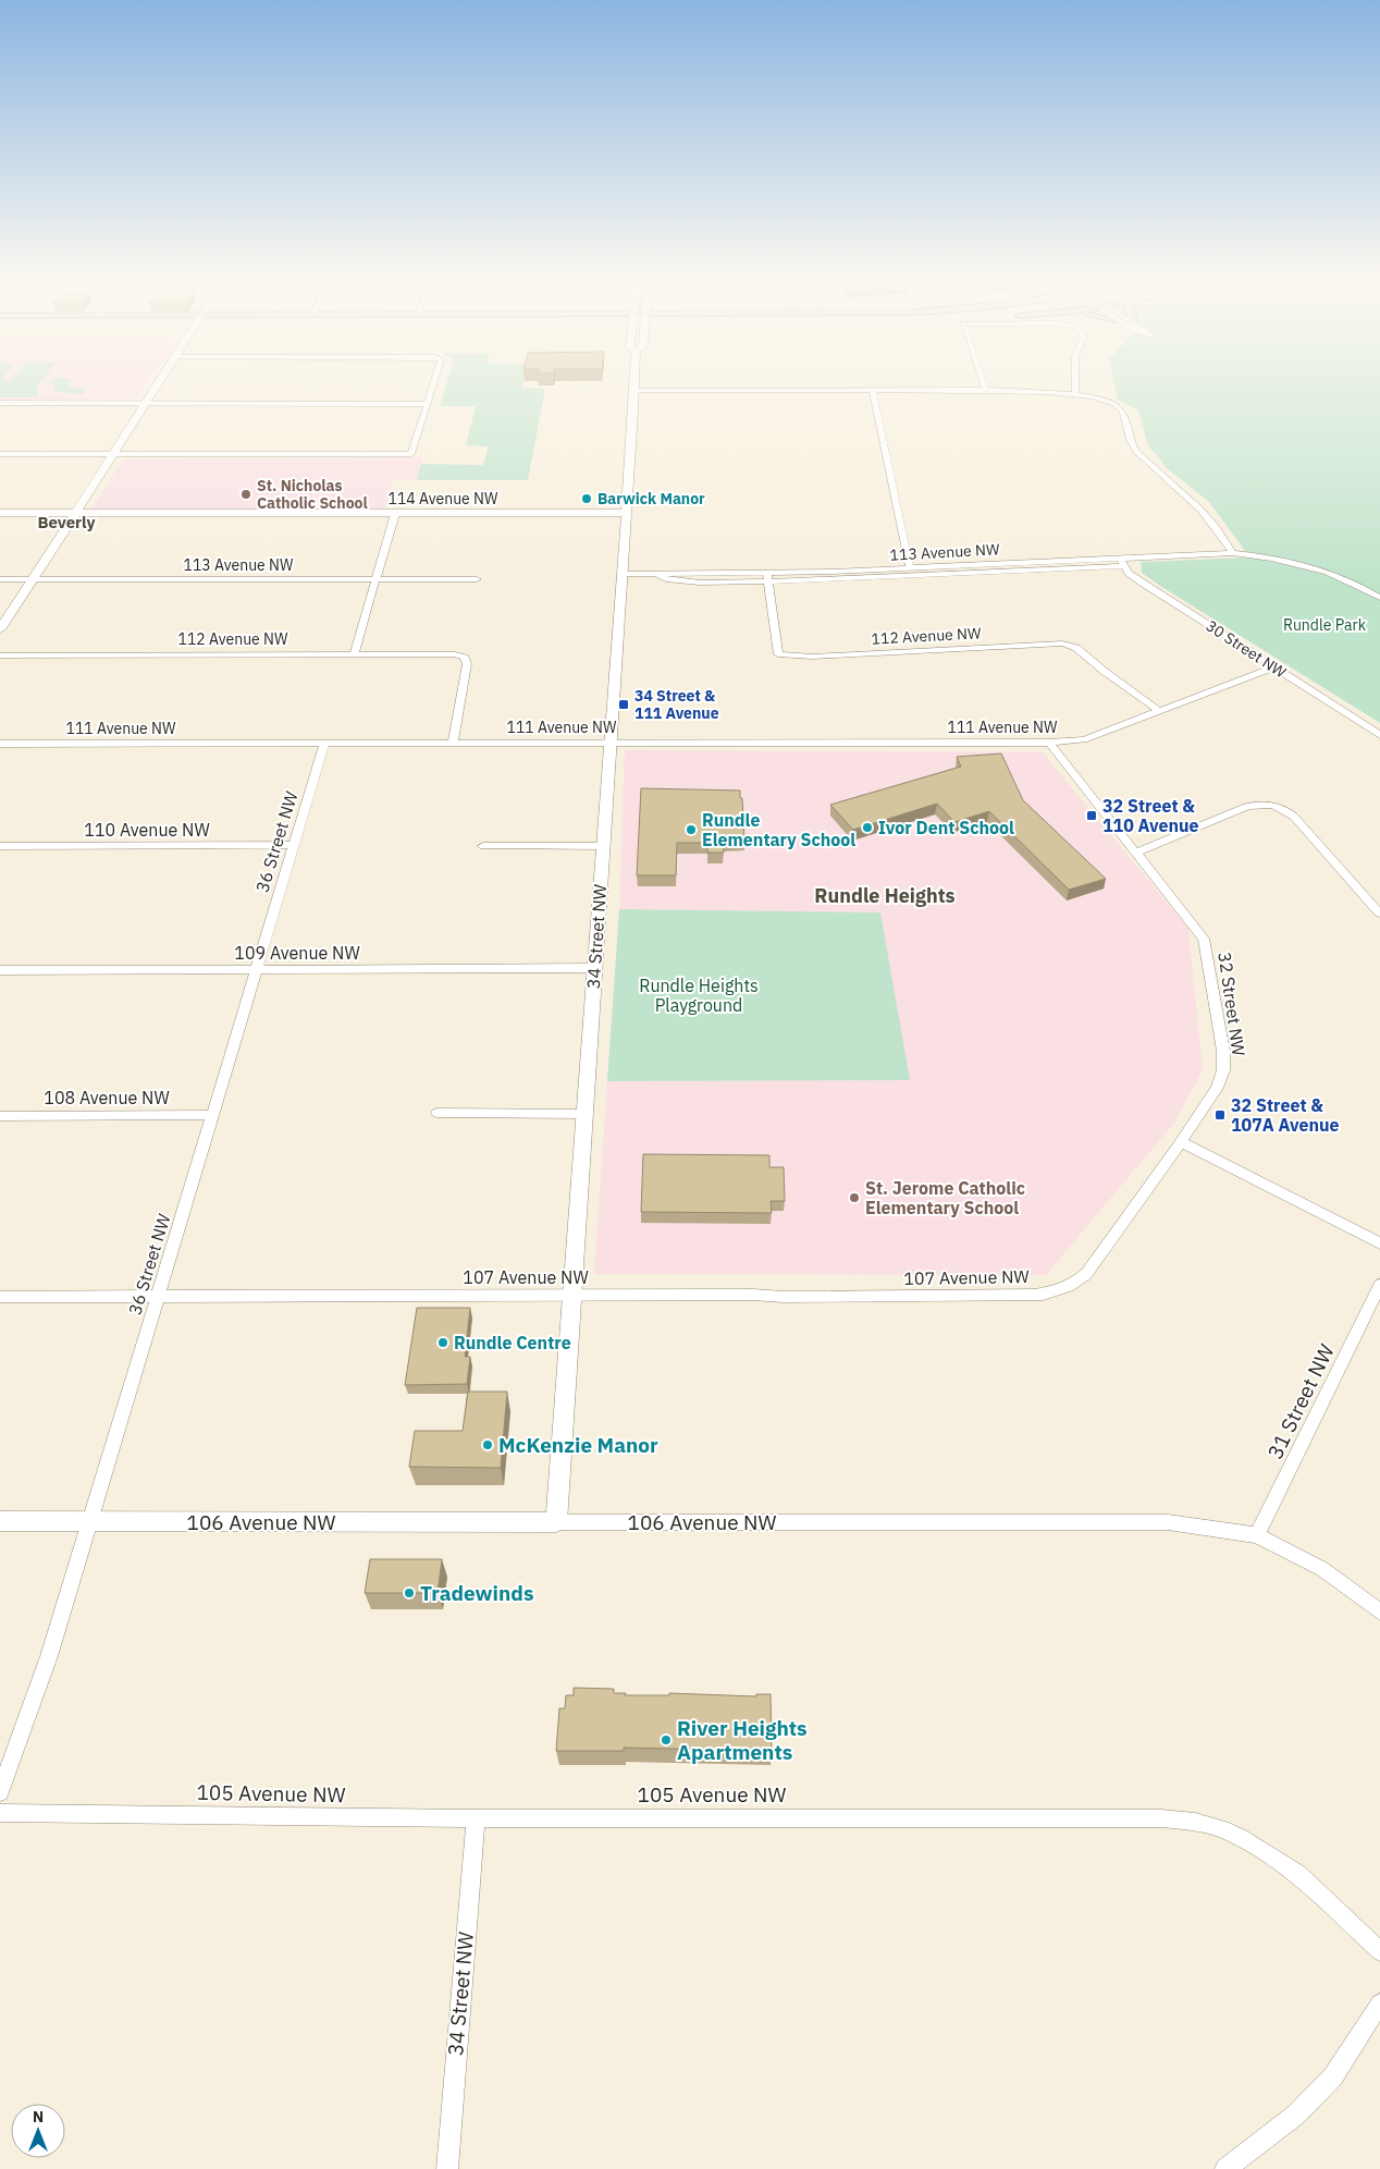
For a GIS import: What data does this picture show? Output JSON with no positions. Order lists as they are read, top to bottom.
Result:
{
  "streets": {
    "street": [
      "114 Avenue NW",
      "113 Avenue NW",
      "112 Avenue NW",
      "30 Street NW",
      "111 Avenue NW",
      "110 Avenue NW",
      "36 Street NW",
      "34 Street NW",
      "109 Avenue NW",
      "32 Street NW",
      "108 Avenue NW",
      "107 Avenue NW",
      "31 Street NW",
      "106 Avenue NW",
      "105 Avenue NW"
    ]
  },
  "crossings": [
    ["114 Avenue NW", "34 Street NW"],
    ["113 Avenue NW", "112 Avenue NW"],
    ["113 Avenue NW", "30 Street NW"],
    ["113 Avenue NW", "34 Street NW"],
    ["112 Avenue NW", "111 Avenue NW"],
    ["30 Street NW", "111 Avenue NW"],
    ["111 Avenue NW", "36 Street NW"],
    ["111 Avenue NW", "34 Street NW"],
    ["111 Avenue NW", "32 Street NW"],
    ["110 Avenue NW", "36 Street NW"],
    ["36 Street NW", "109 Avenue NW"],
    ["36 Street NW", "108 Avenue NW"],
    ["36 Street NW", "107 Avenue NW"],
    ["36 Street NW", "106 Avenue NW"],
    ["34 Street NW", "109 Avenue NW"],
    ["34 Street NW", "107 Avenue NW"],
    ["34 Street NW", "106 Avenue NW"],
    ["34 Street NW", "105 Avenue NW"],
    ["32 Street NW", "107 Avenue NW"],
    ["31 Street NW", "106 Avenue NW"]
  ],
  "districts": ["Beverly", "Rundle Heights"],
  "parks": ["Rundle Park", "Rundle Heights Playground"],
  "places": {
    "other": [
      "St. Nicholas Catholic School",
      "Barwick Manor",
      "Ivor Dent School",
      "Rundle Elementary School",
      "St. Jerome Catholic Elementary School",
      "Rundle Centre",
      "McKenzie Manor",
      "Tradewinds",
      "River Heights Apartments"
    ],
    "transit": ["34 Street & 111 Avenue", "32 Street & 110 Avenue", "32 Street & 107A Avenue"]
  },
  "north": "top"
}
